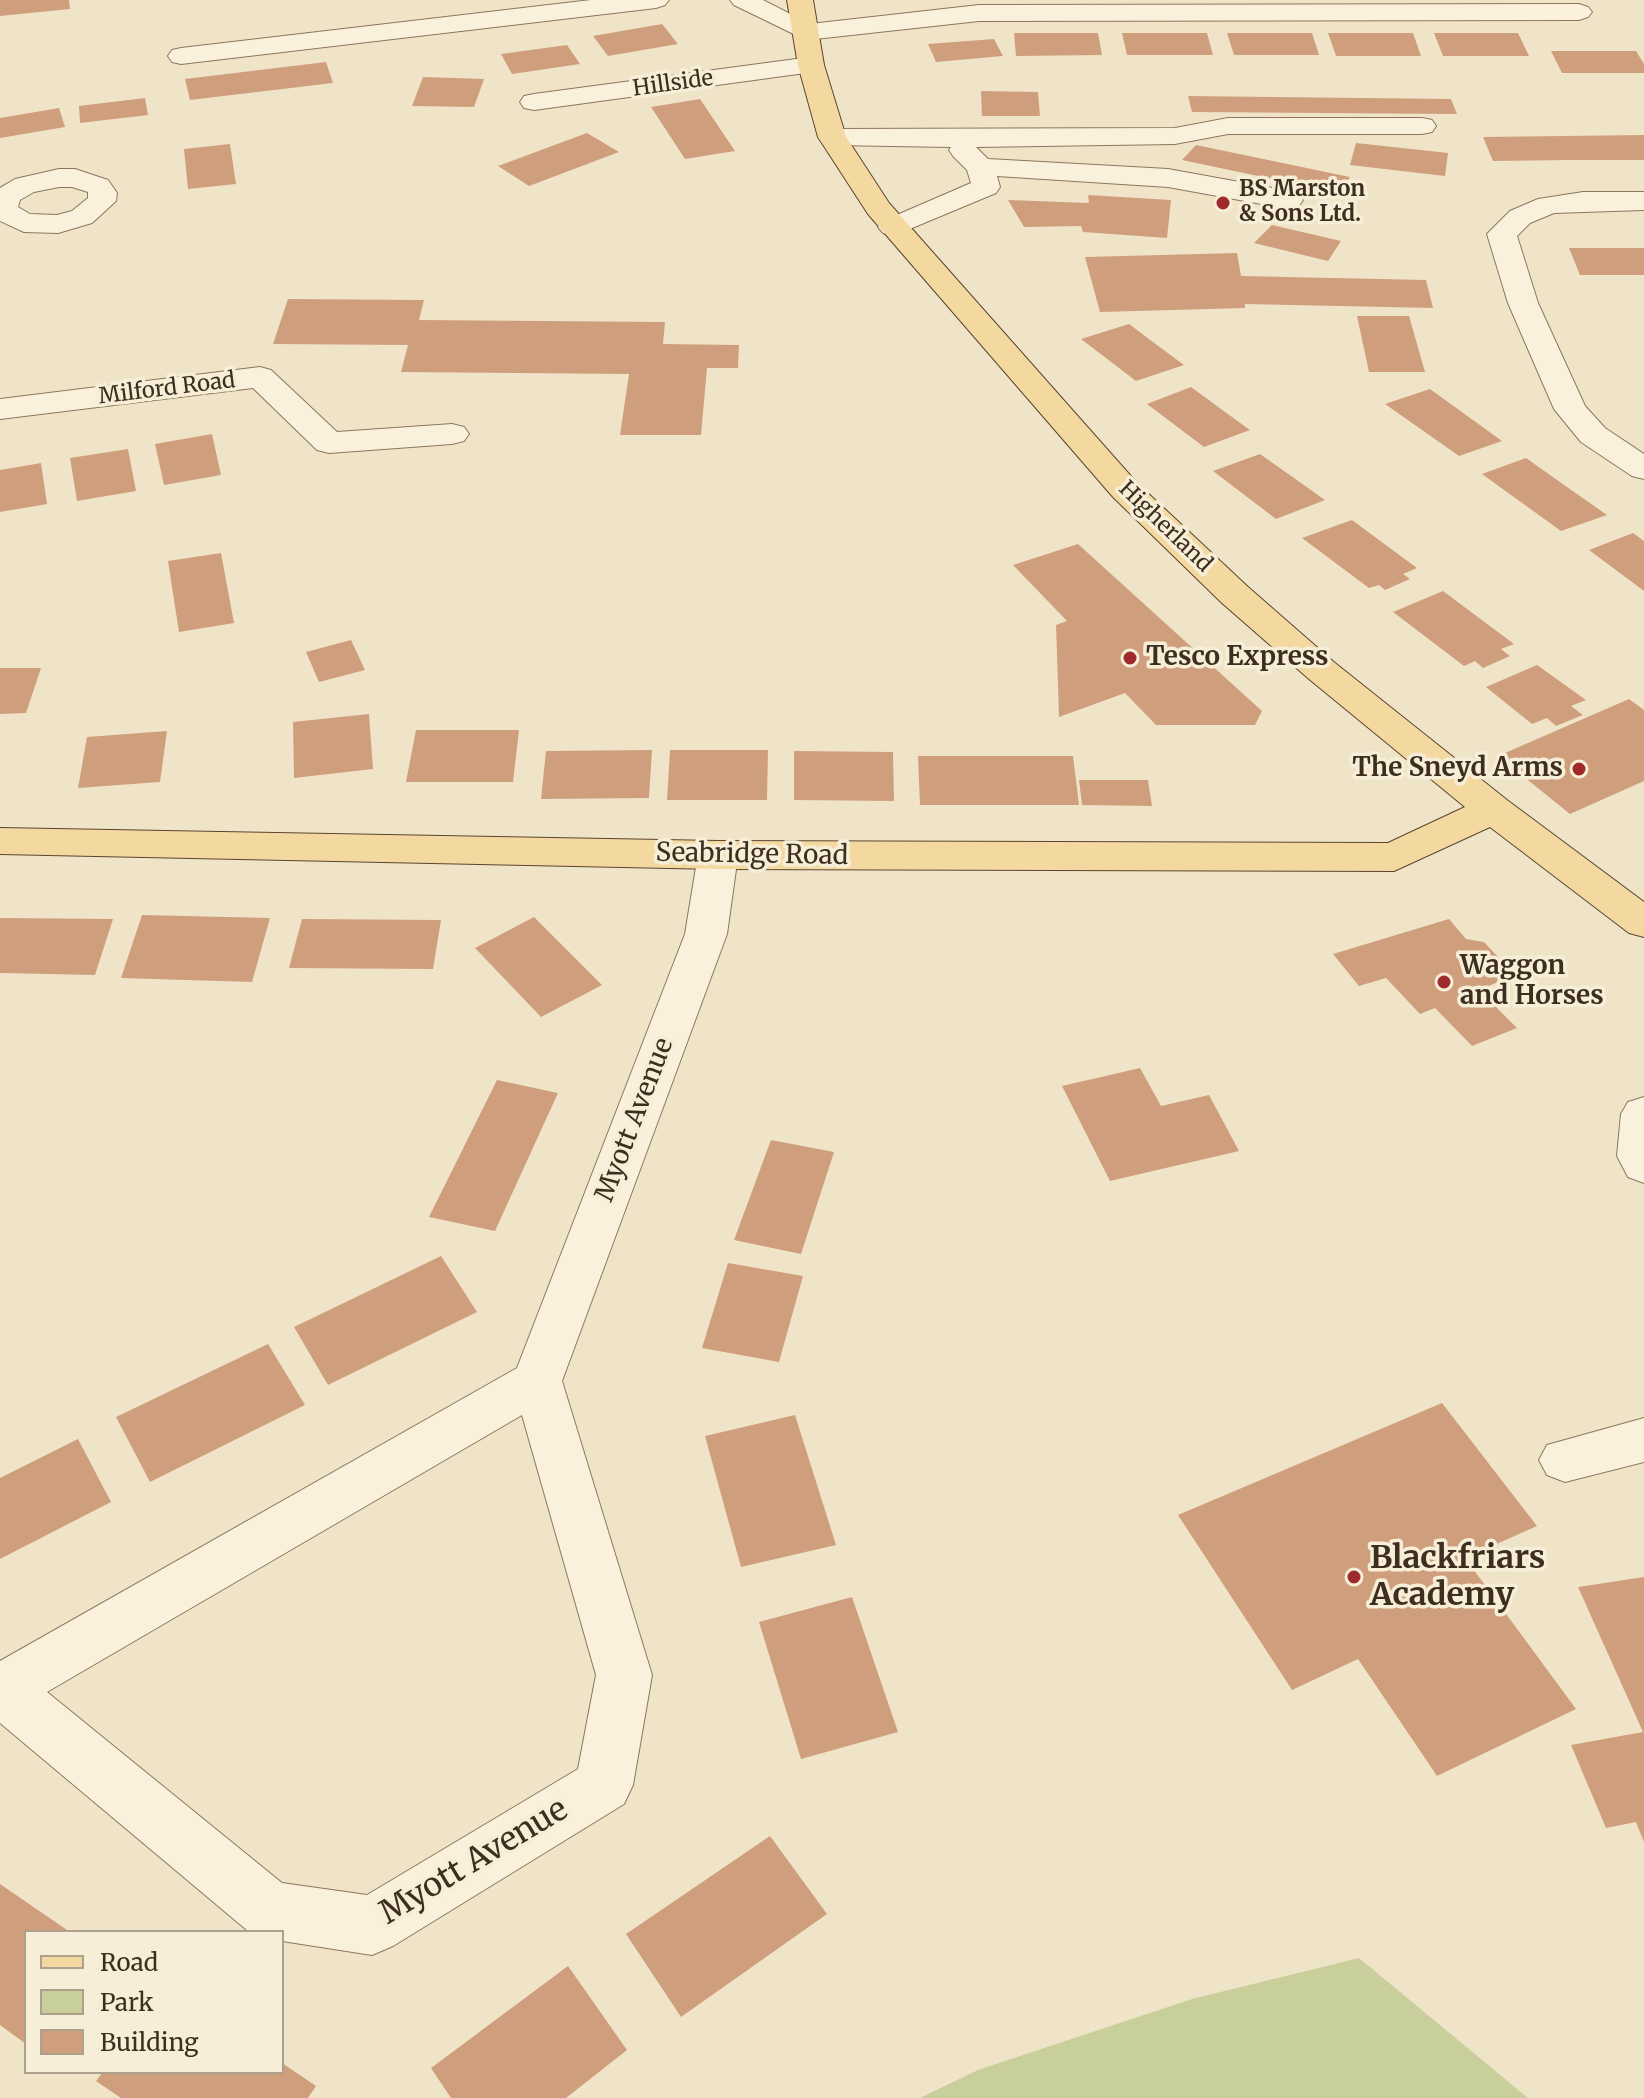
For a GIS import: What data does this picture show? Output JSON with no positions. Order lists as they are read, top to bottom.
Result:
{
  "streets": {
    "main road": ["Higherland", "Seabridge Road"],
    "street": ["Hillside", "Milford Road", "Myott Avenue"]
  },
  "crossings": [
    ["Hillside", "Higherland"],
    ["Higherland", "Seabridge Road"],
    ["Seabridge Road", "Myott Avenue"]
  ],
  "places": [
    "BS Marston & Sons Ltd.",
    "Tesco Express",
    "The Sneyd Arms",
    "Waggon and Horses",
    "Blackfriars Academy"
  ],
  "legend": ["Road", "Park", "Building"]
}
